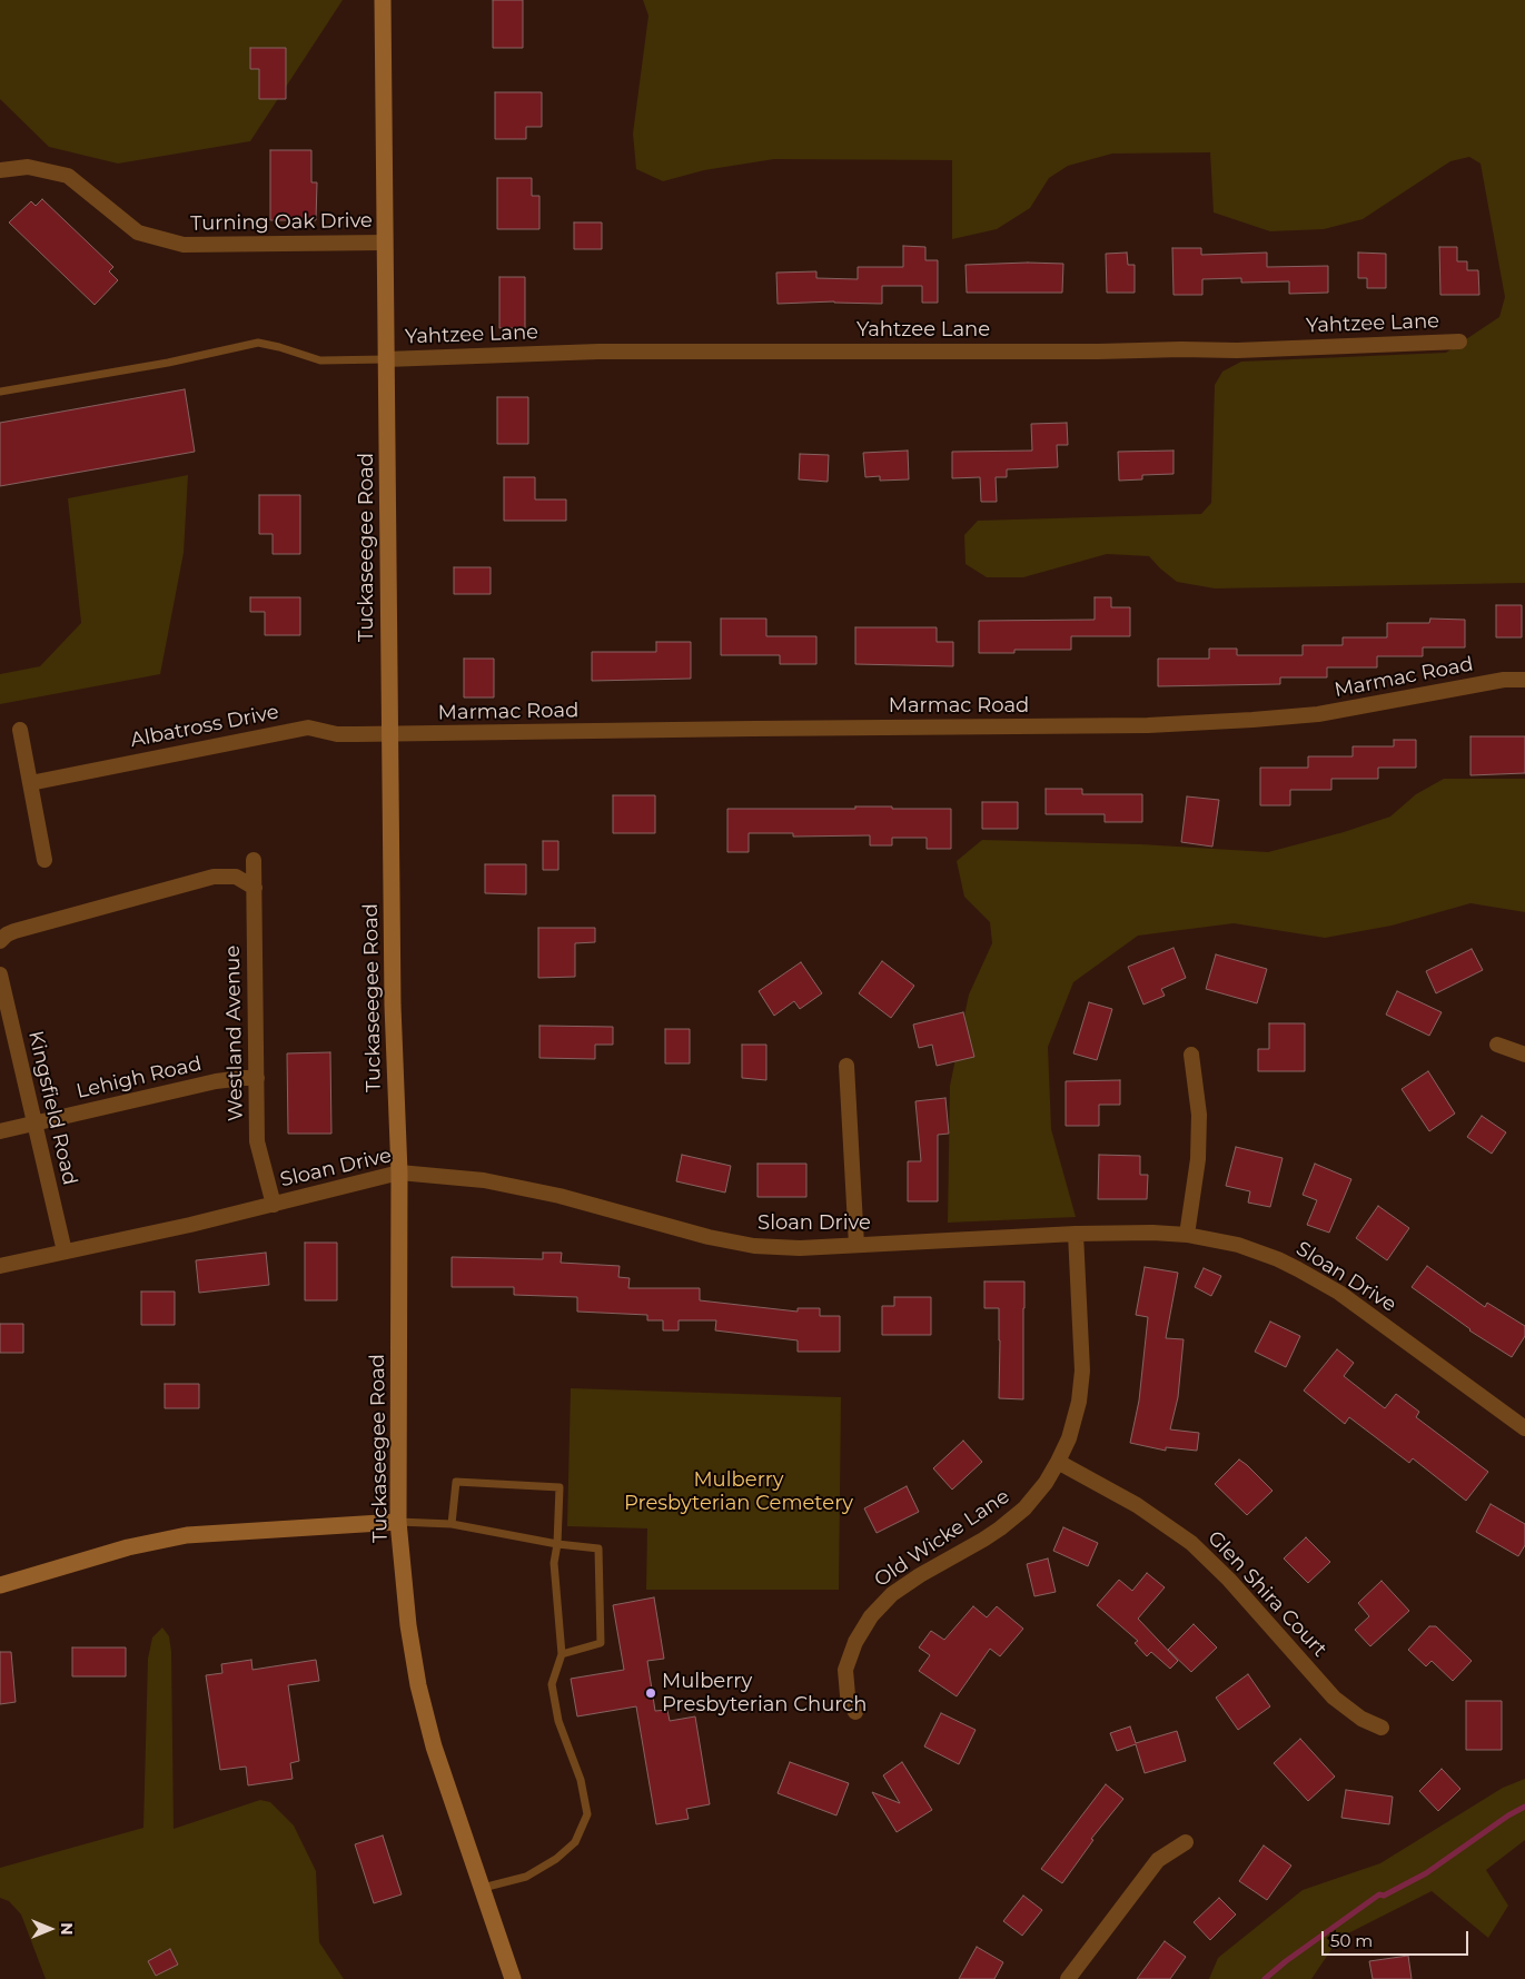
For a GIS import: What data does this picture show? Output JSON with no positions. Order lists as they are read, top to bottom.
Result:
{
  "streets": {
    "street": [
      "Turning Oak Drive",
      "Yahtzee Lane",
      "Tuckaseegee Road",
      "Marmac Road",
      "Albatross Drive",
      "Westland Avenue",
      "Lehigh Road",
      "Kingsfield Road",
      "Sloan Drive",
      "Old Wicke Lane",
      "Glen Shira Court"
    ]
  },
  "crossings": [
    ["Turning Oak Drive", "Tuckaseegee Road"],
    ["Yahtzee Lane", "Tuckaseegee Road"],
    ["Tuckaseegee Road", "Marmac Road"],
    ["Tuckaseegee Road", "Albatross Drive"],
    ["Tuckaseegee Road", "Sloan Drive"],
    ["Marmac Road", "Albatross Drive"],
    ["Westland Avenue", "Lehigh Road"],
    ["Westland Avenue", "Sloan Drive"],
    ["Lehigh Road", "Kingsfield Road"],
    ["Kingsfield Road", "Sloan Drive"],
    ["Sloan Drive", "Old Wicke Lane"],
    ["Old Wicke Lane", "Glen Shira Court"]
  ],
  "parks": ["Mulberry Presbyterian Cemetery"],
  "places": ["Mulberry Presbyterian Church"],
  "scale_bar": "50 m",
  "north": "right"
}
